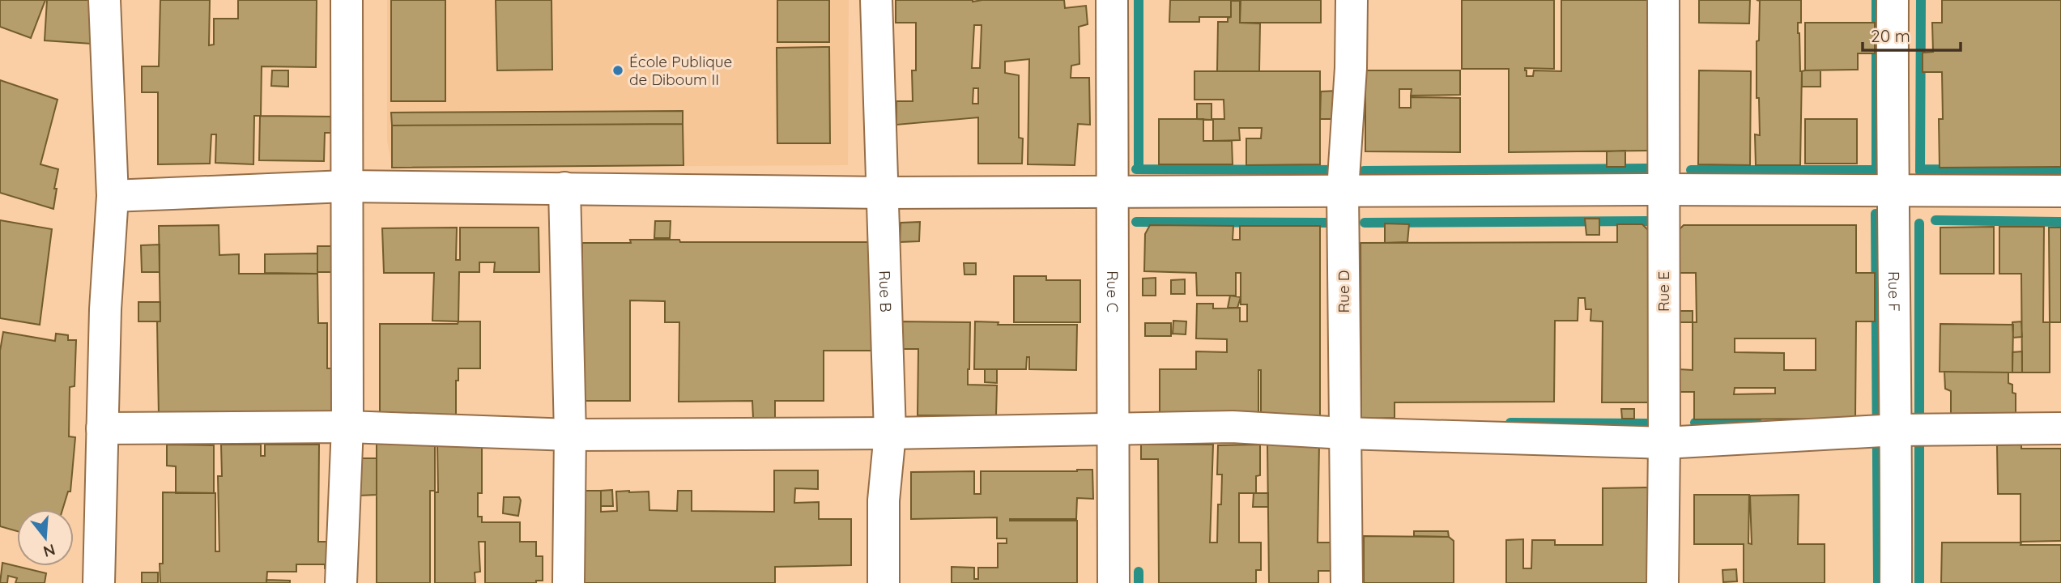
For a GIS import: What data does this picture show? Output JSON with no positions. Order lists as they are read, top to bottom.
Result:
{
  "streets": {
    "street": [
      "Rue B",
      "Rue C",
      "Rue D",
      "Rue E",
      "Rue F"
    ]
  },
  "places": ["École Publique de Diboum II"],
  "scale_bar": "20 m",
  "north": "bottom"
}
